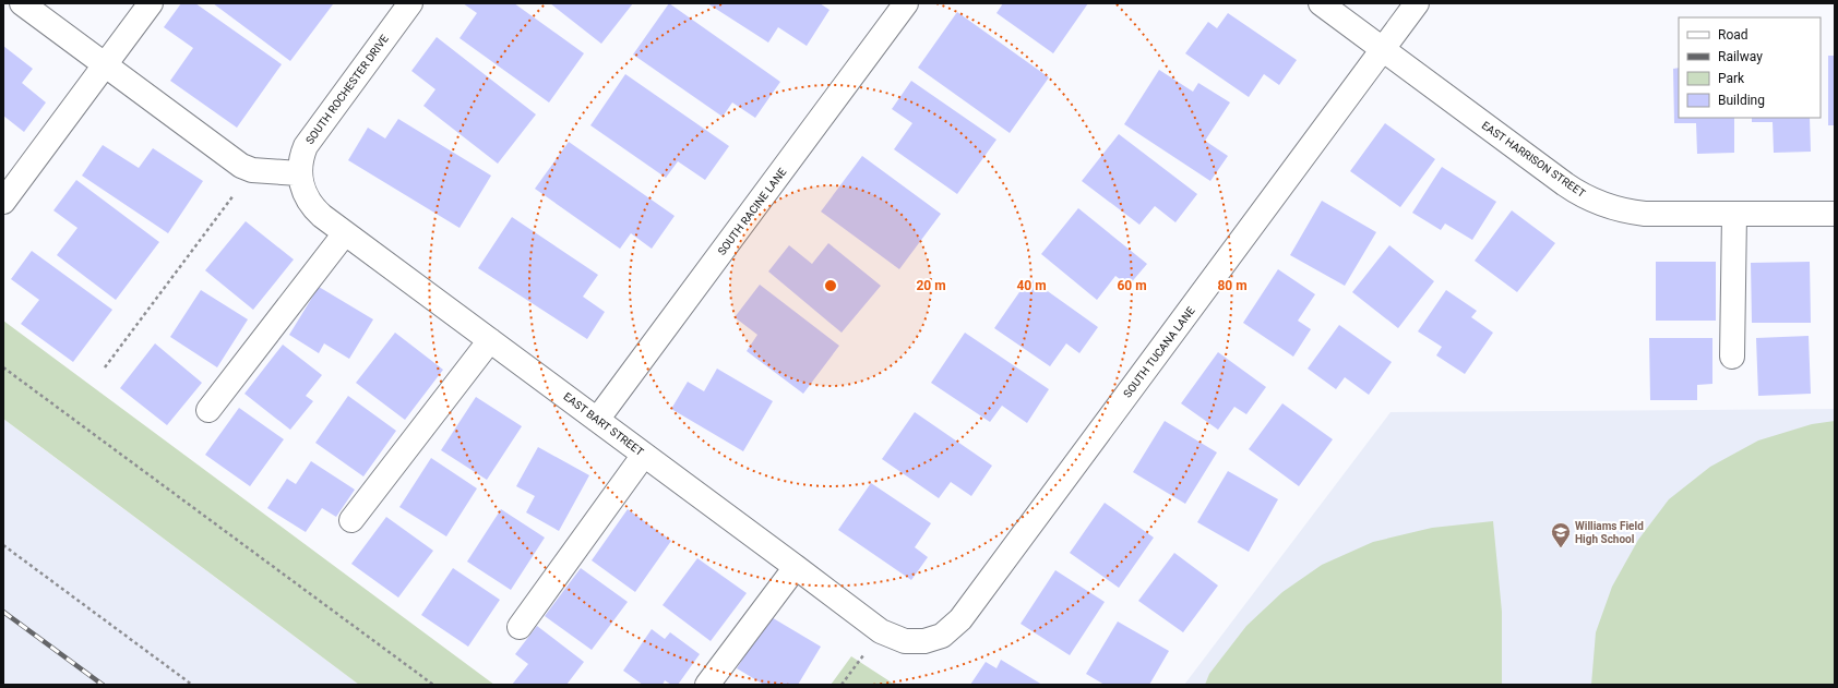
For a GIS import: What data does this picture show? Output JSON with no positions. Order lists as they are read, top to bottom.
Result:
{
  "streets": {
    "street": [
      "SOUTH ROCHESTER DRIVE",
      "EAST HARRISON STREET",
      "SOUTH RACINE LANE",
      "SOUTH TUCANA LANE",
      "EAST BART STREET"
    ]
  },
  "crossings": [
    ["SOUTH ROCHESTER DRIVE", "EAST BART STREET"],
    ["EAST HARRISON STREET", "SOUTH TUCANA LANE"],
    ["SOUTH RACINE LANE", "EAST BART STREET"],
    ["SOUTH TUCANA LANE", "EAST BART STREET"]
  ],
  "places": {
    "school or university": ["Williams Field High School"]
  },
  "legend": [
    "Road",
    "Railway",
    "Park",
    "Building"
  ],
  "rings": [
    "20 m",
    "40 m",
    "60 m",
    "80 m"
  ]
}
